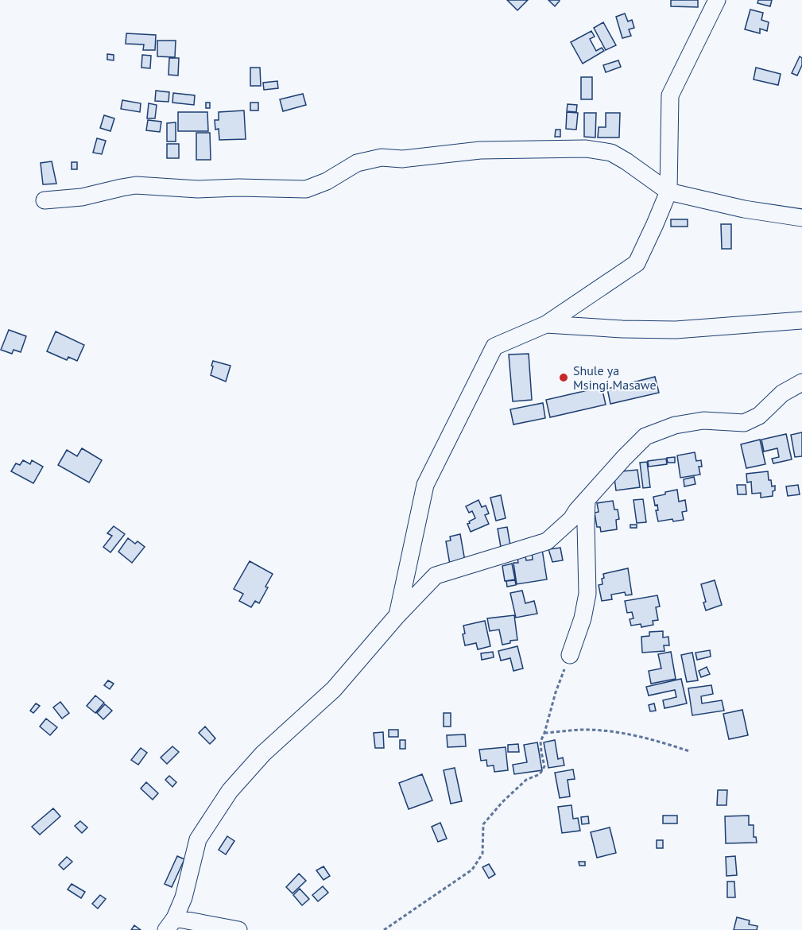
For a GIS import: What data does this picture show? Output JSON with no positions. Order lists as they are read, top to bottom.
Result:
{
  "places": ["Shule ya Msingi Masawe"]
}
